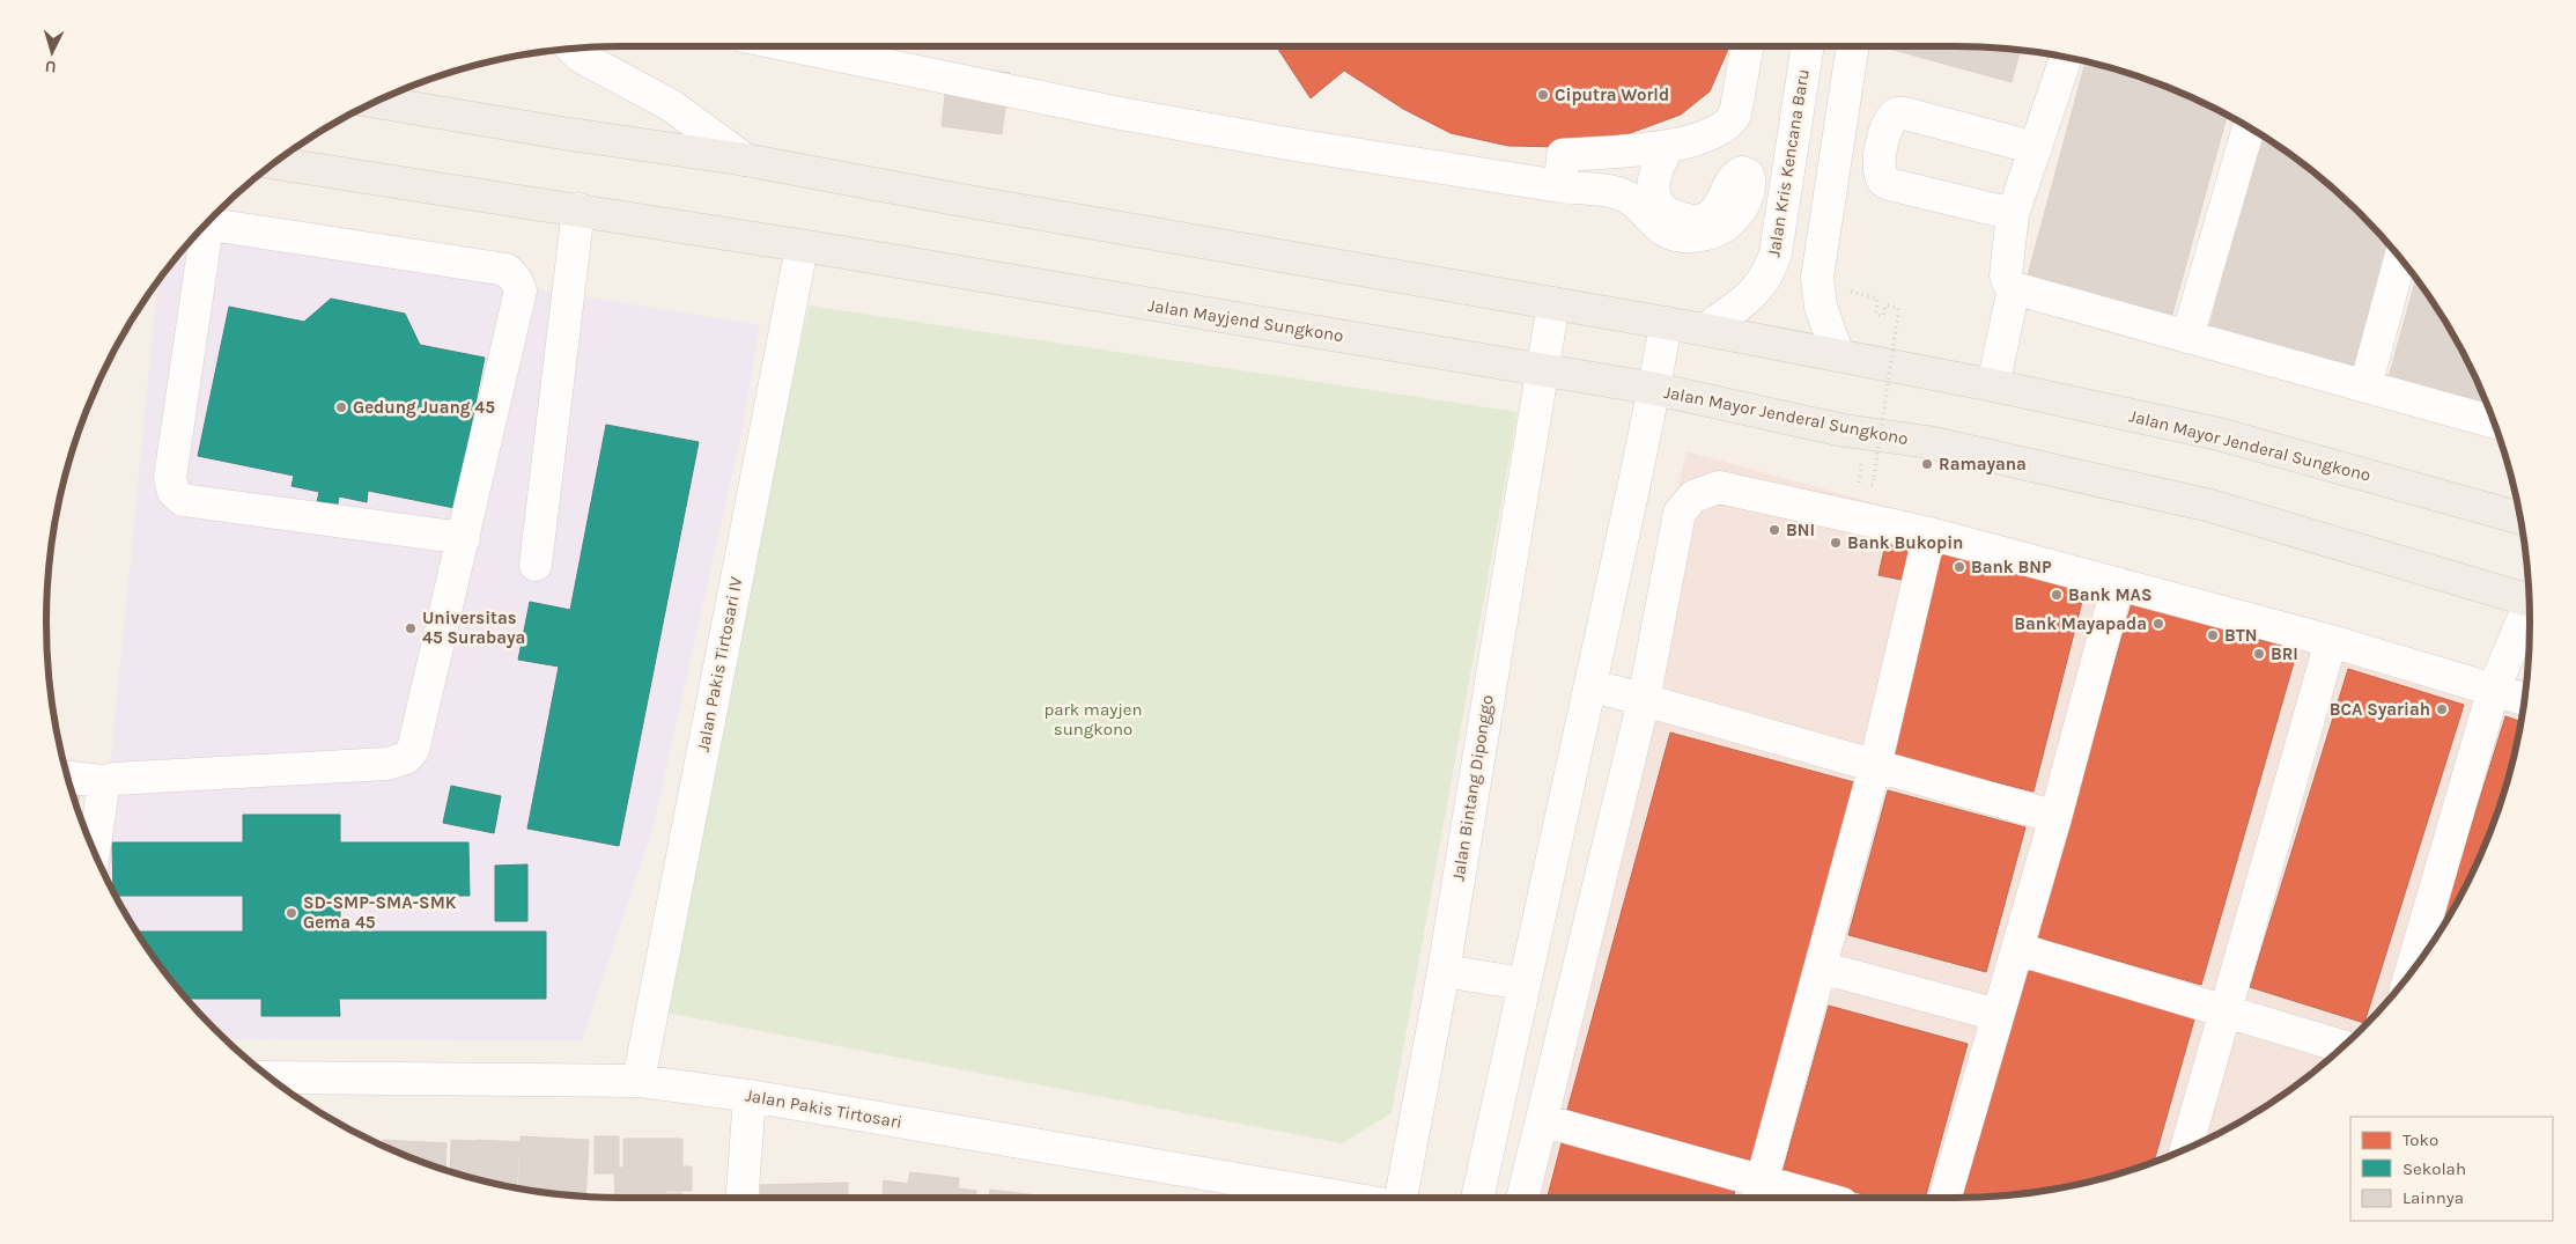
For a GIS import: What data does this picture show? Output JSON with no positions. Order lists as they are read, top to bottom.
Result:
{
  "streets": {
    "main road": ["Jalan Mayjend Sungkono", "Jalan Mayor Jenderal Sungkono"],
    "street": [
      "Jalan Kris Kencana Baru",
      "Jalan Pakis Tirtosari IV",
      "Jalan Bintang Diponggo",
      "Jalan Pakis Tirtosari"
    ]
  },
  "crossings": [
    ["Jalan Kris Kencana Baru", "Jalan Mayor Jenderal Sungkono"],
    ["Jalan Mayjend Sungkono", "Jalan Mayor Jenderal Sungkono"],
    ["Jalan Mayjend Sungkono", "Jalan Pakis Tirtosari IV"],
    ["Jalan Mayjend Sungkono", "Jalan Bintang Diponggo"],
    ["Jalan Pakis Tirtosari IV", "Jalan Pakis Tirtosari"]
  ],
  "parks": ["park mayjen sungkono"],
  "places": [
    "Ciputra World",
    "Gedung Juang 45",
    "Ramayana",
    "BNI",
    "Bank Bukopin",
    "Bank BNP",
    "Bank MAS",
    "Bank Mayapada",
    "Universitas 45 Surabaya",
    "BTN",
    "BRI",
    "BCA Syariah",
    "SD-SMP-SMA-SMK Gema 45"
  ],
  "legend": ["Toko", "Sekolah", "Lainnya"],
  "north": "bottom"
}
